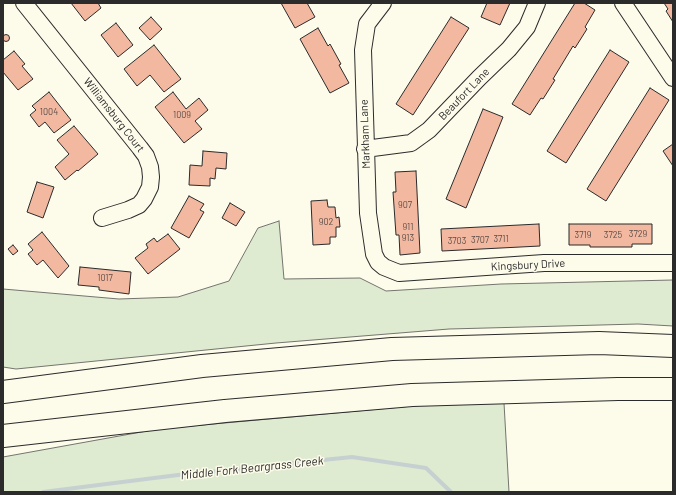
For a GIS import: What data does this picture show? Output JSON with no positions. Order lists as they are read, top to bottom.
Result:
{
  "streets": {
    "street": [
      "Beaufort Lane",
      "Williamsburg Court",
      "Markham Lane",
      "Kingsbury Drive"
    ]
  },
  "crossings": [
    ["Beaufort Lane", "Markham Lane"],
    ["Markham Lane", "Kingsbury Drive"]
  ],
  "water": ["Middle Fork Beargrass Creek"],
  "house_numbers": [
    "1004",
    "1009",
    "907",
    "902",
    "911",
    "3729",
    "3719",
    "3725",
    "913",
    "3711",
    "3707",
    "3703",
    "1017"
  ]
}
